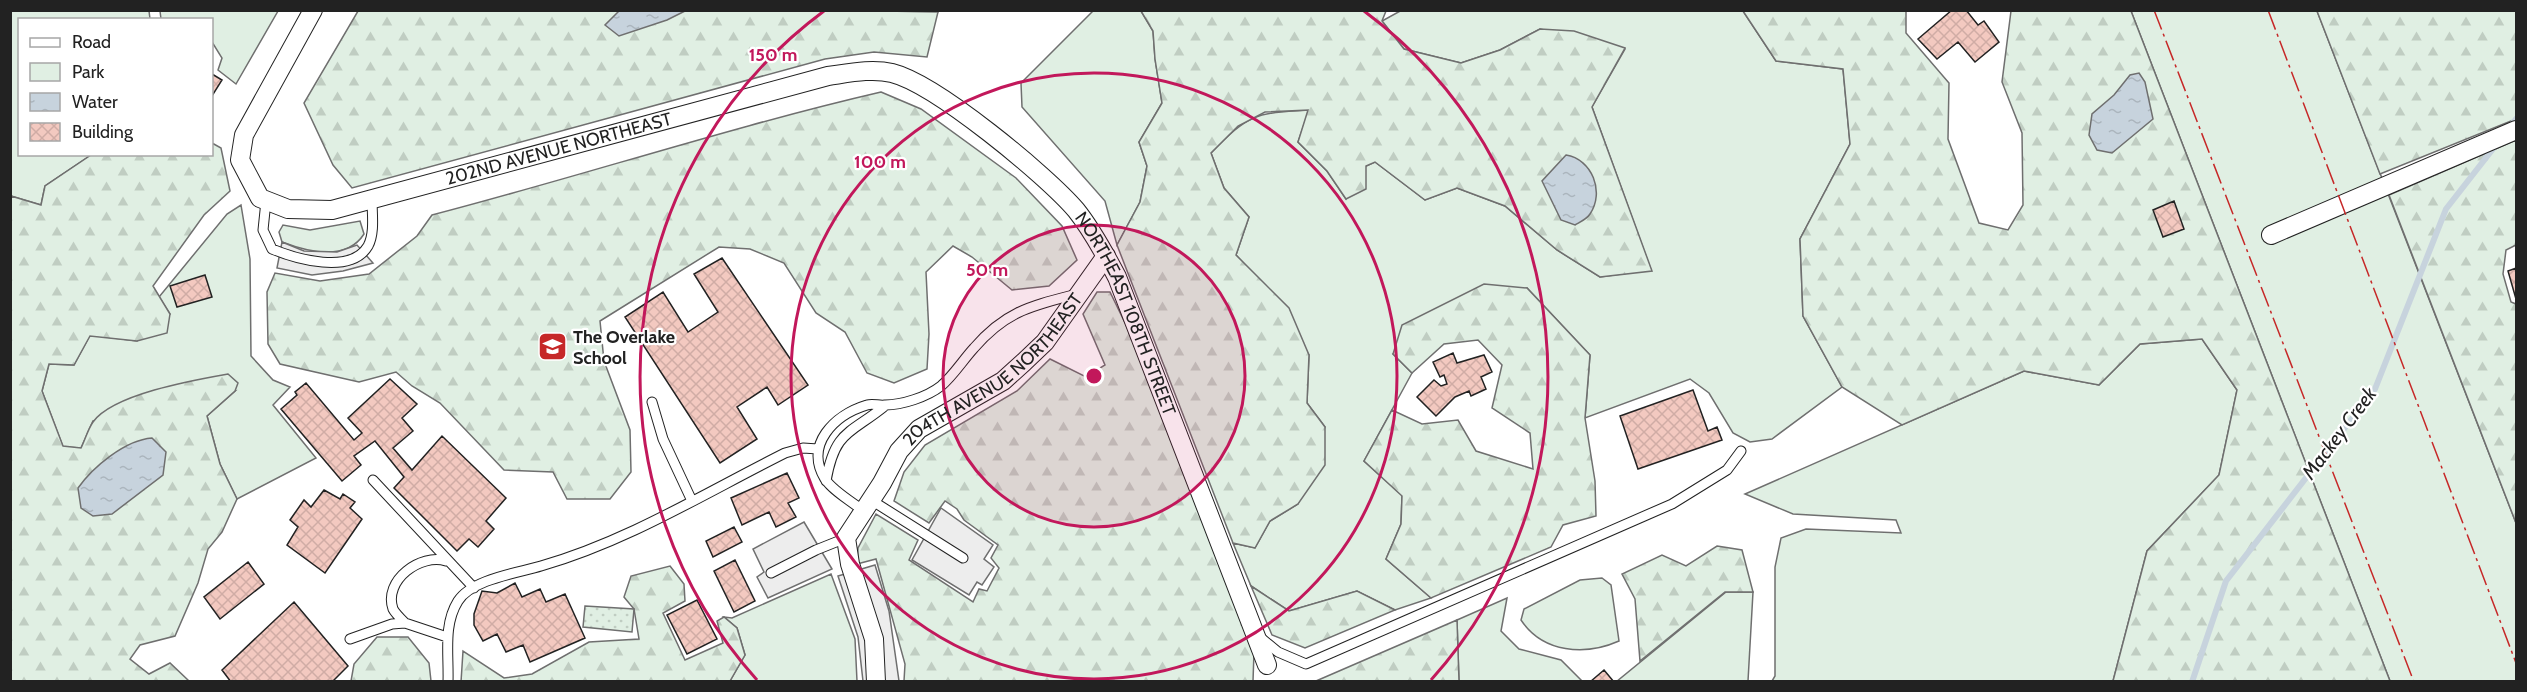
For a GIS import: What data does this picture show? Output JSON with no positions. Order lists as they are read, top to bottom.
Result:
{
  "streets": {
    "street": ["202ND AVENUE NORTHEAST", "NORTHEAST 108TH STREET", "204TH AVENUE NORTHEAST"]
  },
  "crossings": [
    ["202ND AVENUE NORTHEAST", "NORTHEAST 108TH STREET"],
    ["NORTHEAST 108TH STREET", "204TH AVENUE NORTHEAST"]
  ],
  "water": ["Mackey Creek"],
  "places": {
    "school or university": ["The Overlake School"]
  },
  "legend": [
    "Road",
    "Park",
    "Water",
    "Building"
  ],
  "rings": ["150 m", "100 m", "50 m"]
}
